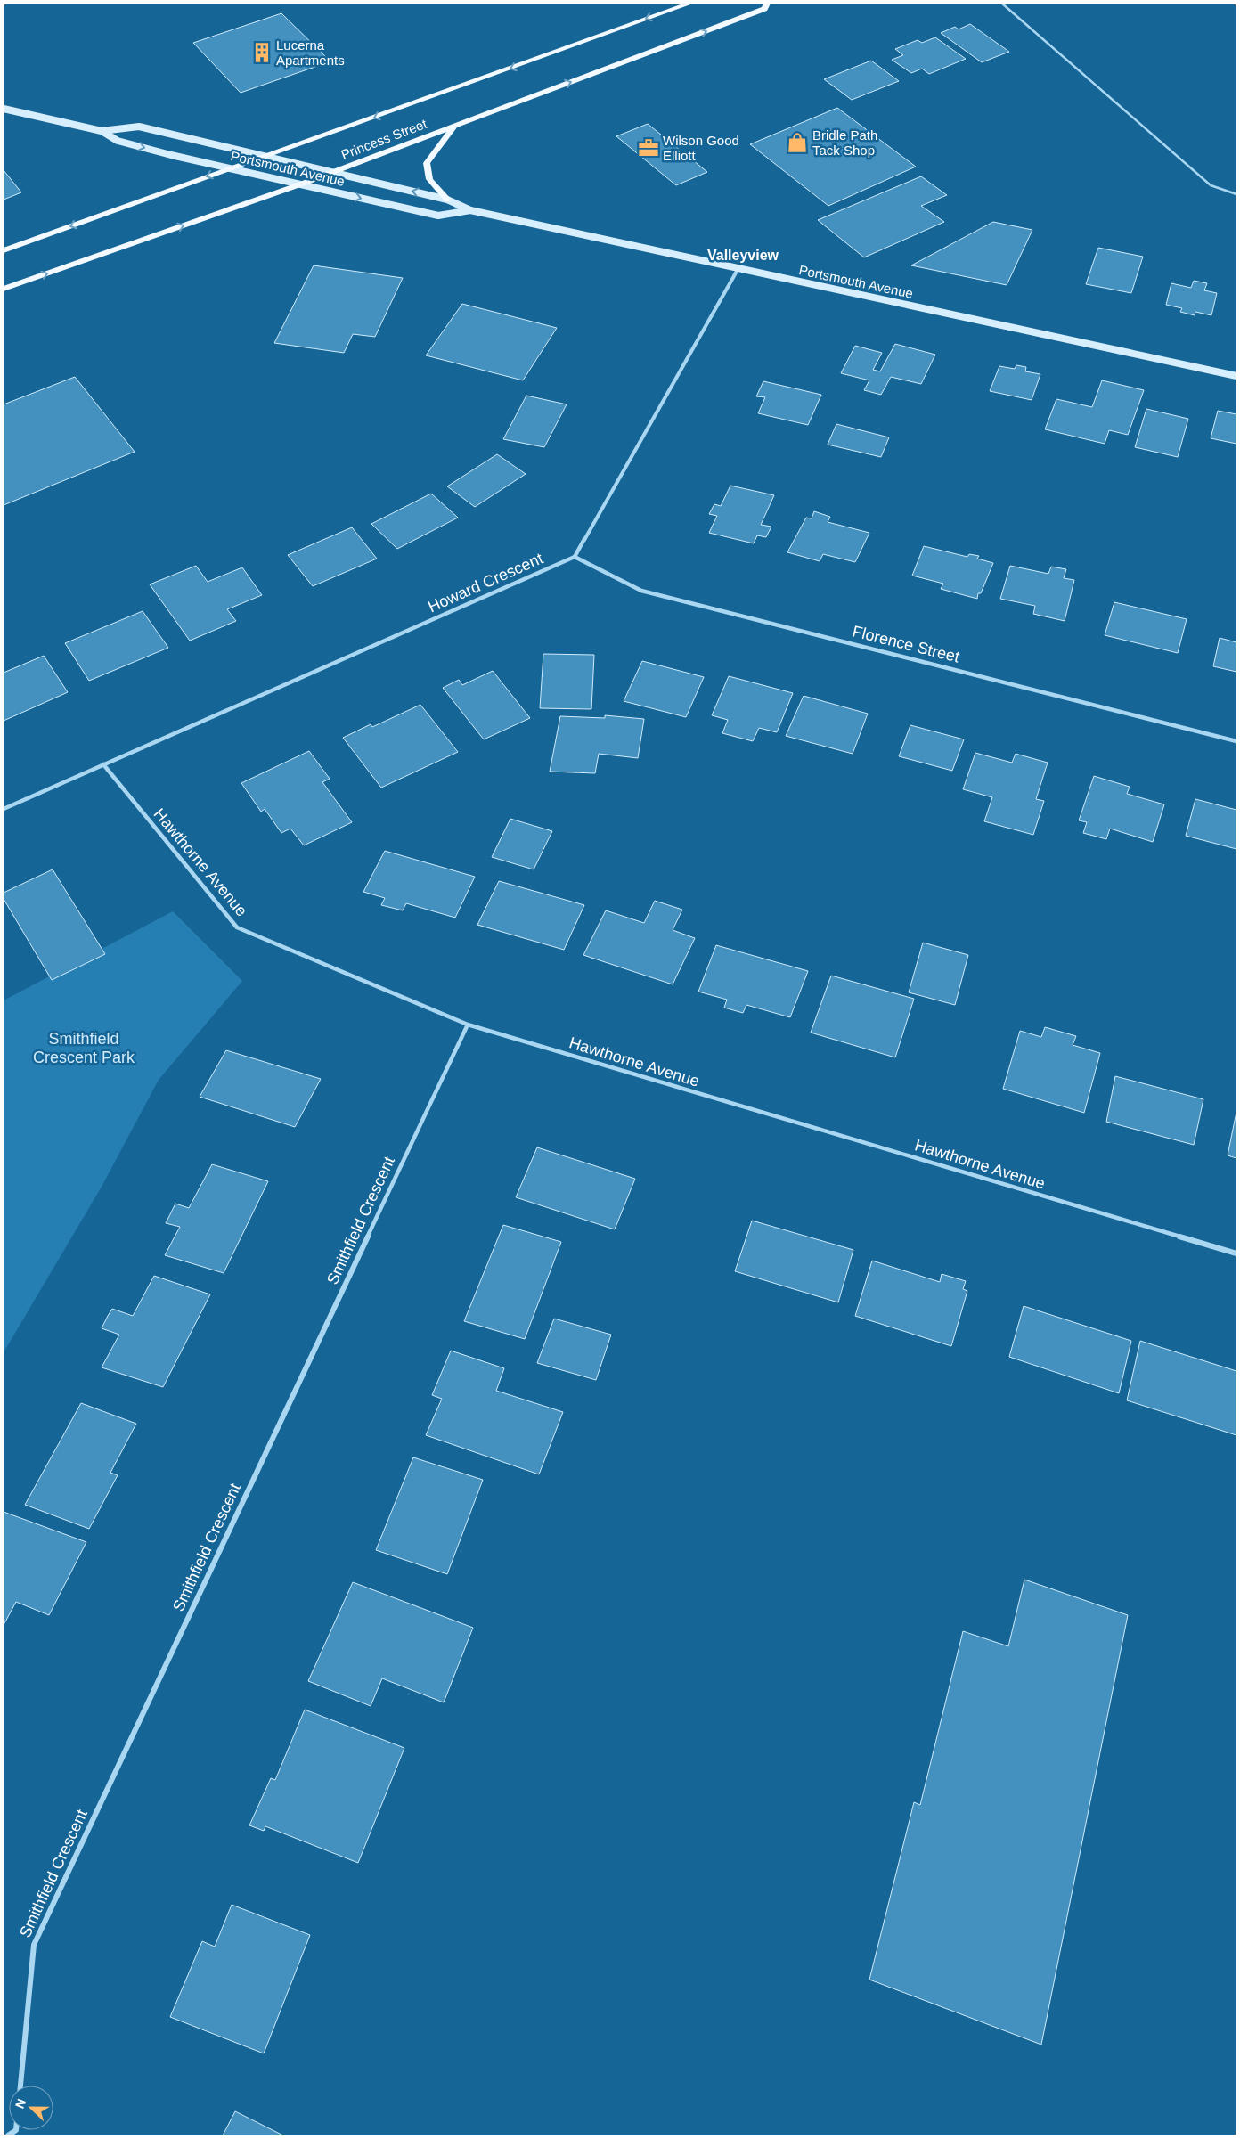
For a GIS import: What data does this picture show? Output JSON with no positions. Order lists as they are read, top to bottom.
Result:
{
  "streets": {
    "main road": ["Princess Street", "Portsmouth Avenue"],
    "street": [
      "Howard Crescent",
      "Florence Street",
      "Hawthorne Avenue",
      "Smithfield Crescent"
    ]
  },
  "crossings": [
    ["Princess Street", "Portsmouth Avenue"],
    ["Howard Crescent", "Florence Street"],
    ["Howard Crescent", "Hawthorne Avenue"],
    ["Hawthorne Avenue", "Smithfield Crescent"]
  ],
  "districts": ["Valleyview"],
  "parks": ["Smithfield Crescent Park"],
  "places": {
    "building": ["Lucerna Apartments"],
    "shop": ["Bridle Path Tack Shop"],
    "office": ["Wilson Good Elliott"]
  },
  "north": "left"
}
